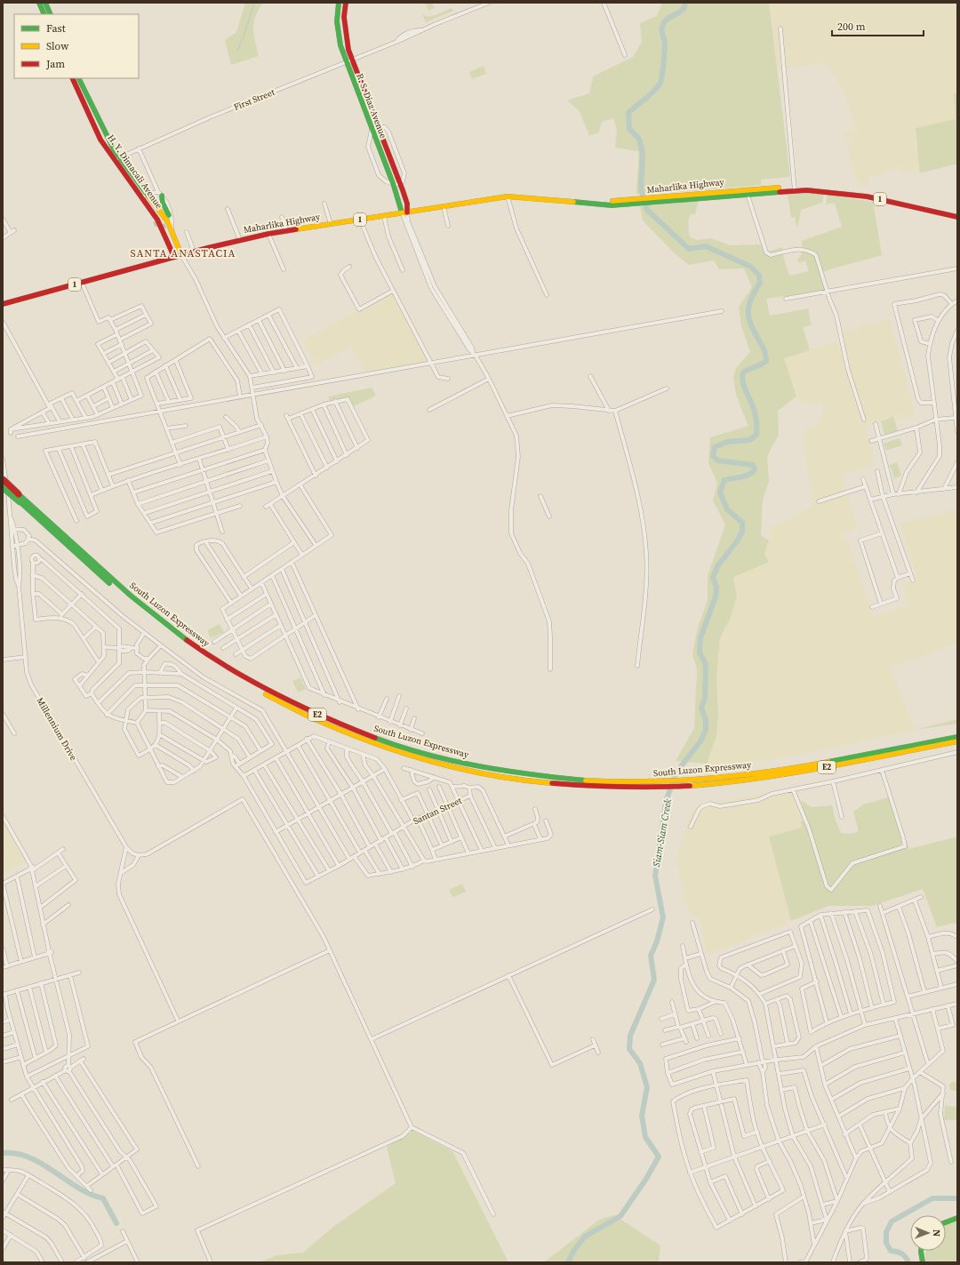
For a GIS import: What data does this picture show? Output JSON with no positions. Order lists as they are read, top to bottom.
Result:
{
  "streets": {
    "main road": [
      "R. S. Diaz Avenue",
      "H. Y. Dimacali Avenue",
      "Maharlika Highway",
      "1",
      "South Luzon Expressway",
      "E2"
    ],
    "street": ["First Street", "Millennium Drive", "Santan Street"]
  },
  "crossings": [
    ["First Street", "R. S. Diaz Avenue"],
    ["First Street", "H. Y. Dimacali Avenue"],
    ["R. S. Diaz Avenue", "Maharlika Highway"],
    ["H. Y. Dimacali Avenue", "Maharlika Highway"]
  ],
  "districts": ["SANTA ANASTACIA"],
  "water": ["Siam-Siam Creek"],
  "legend": ["Fast", "Slow", "Jam"],
  "scale_bar": "200 m",
  "north": "right"
}
